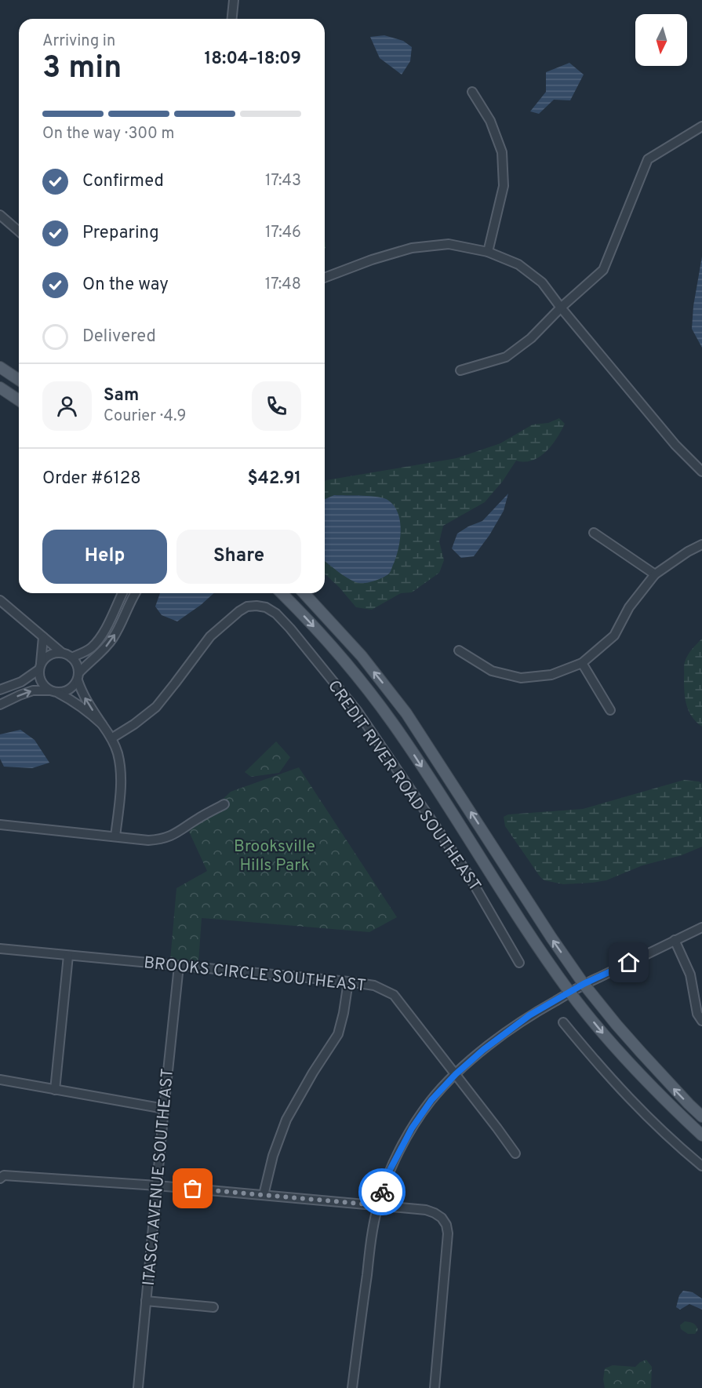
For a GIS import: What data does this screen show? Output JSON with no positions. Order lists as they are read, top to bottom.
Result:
{
  "streets": {
    "street": ["CREDIT RIVER ROAD SOUTHEAST", "BROOKS CIRCLE SOUTHEAST", "ITASCA AVENUE SOUTHEAST"]
  },
  "crossings": [
    ["BROOKS CIRCLE SOUTHEAST", "ITASCA AVENUE SOUTHEAST"]
  ],
  "parks": ["Brooksville Hills Park"],
  "north": "bottom",
  "page": {
    "heading": ["3 min", "Arriving in", "18:04–18:09"],
    "panel": [
      "Sam",
      "Courier · 4.9",
      "Order #6128",
      "$42.91"
    ],
    "bar": "On the way · 300 m",
    "list": [
      ["Confirmed", "17:43"],
      ["Preparing", "17:46"],
      ["On the way", "17:48"],
      "Delivered"
    ],
    "buttons": ["Help", "Share"]
  }
}
